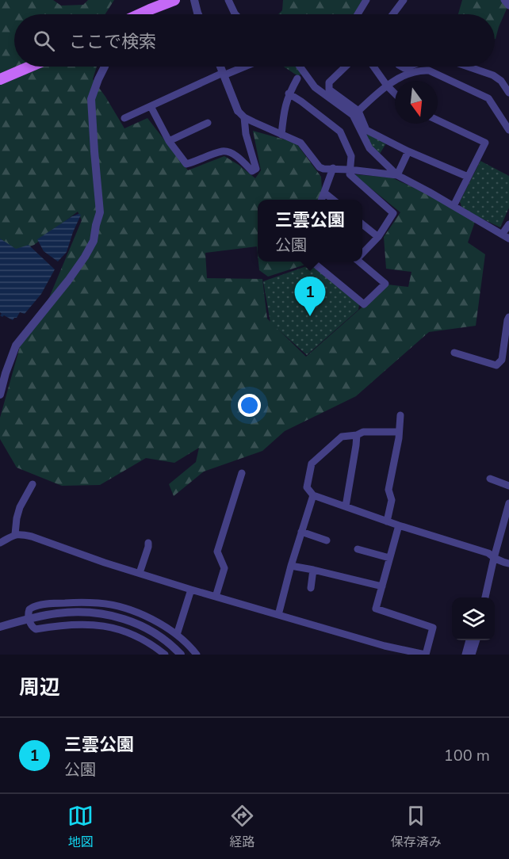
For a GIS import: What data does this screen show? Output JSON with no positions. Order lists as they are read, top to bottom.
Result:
{
  "north": "bottom",
  "page": {
    "search": "ここで検索",
    "popup": ["三雲公園", "公園"],
    "pins": "1",
    "heading": "周辺",
    "list": [
      {
        "mark": "1",
        "name": "三雲公園",
        "note": "公園",
        "value": "100 m"
      }
    ],
    "nav": ["地図", "経路", "保存済み"]
  }
}
